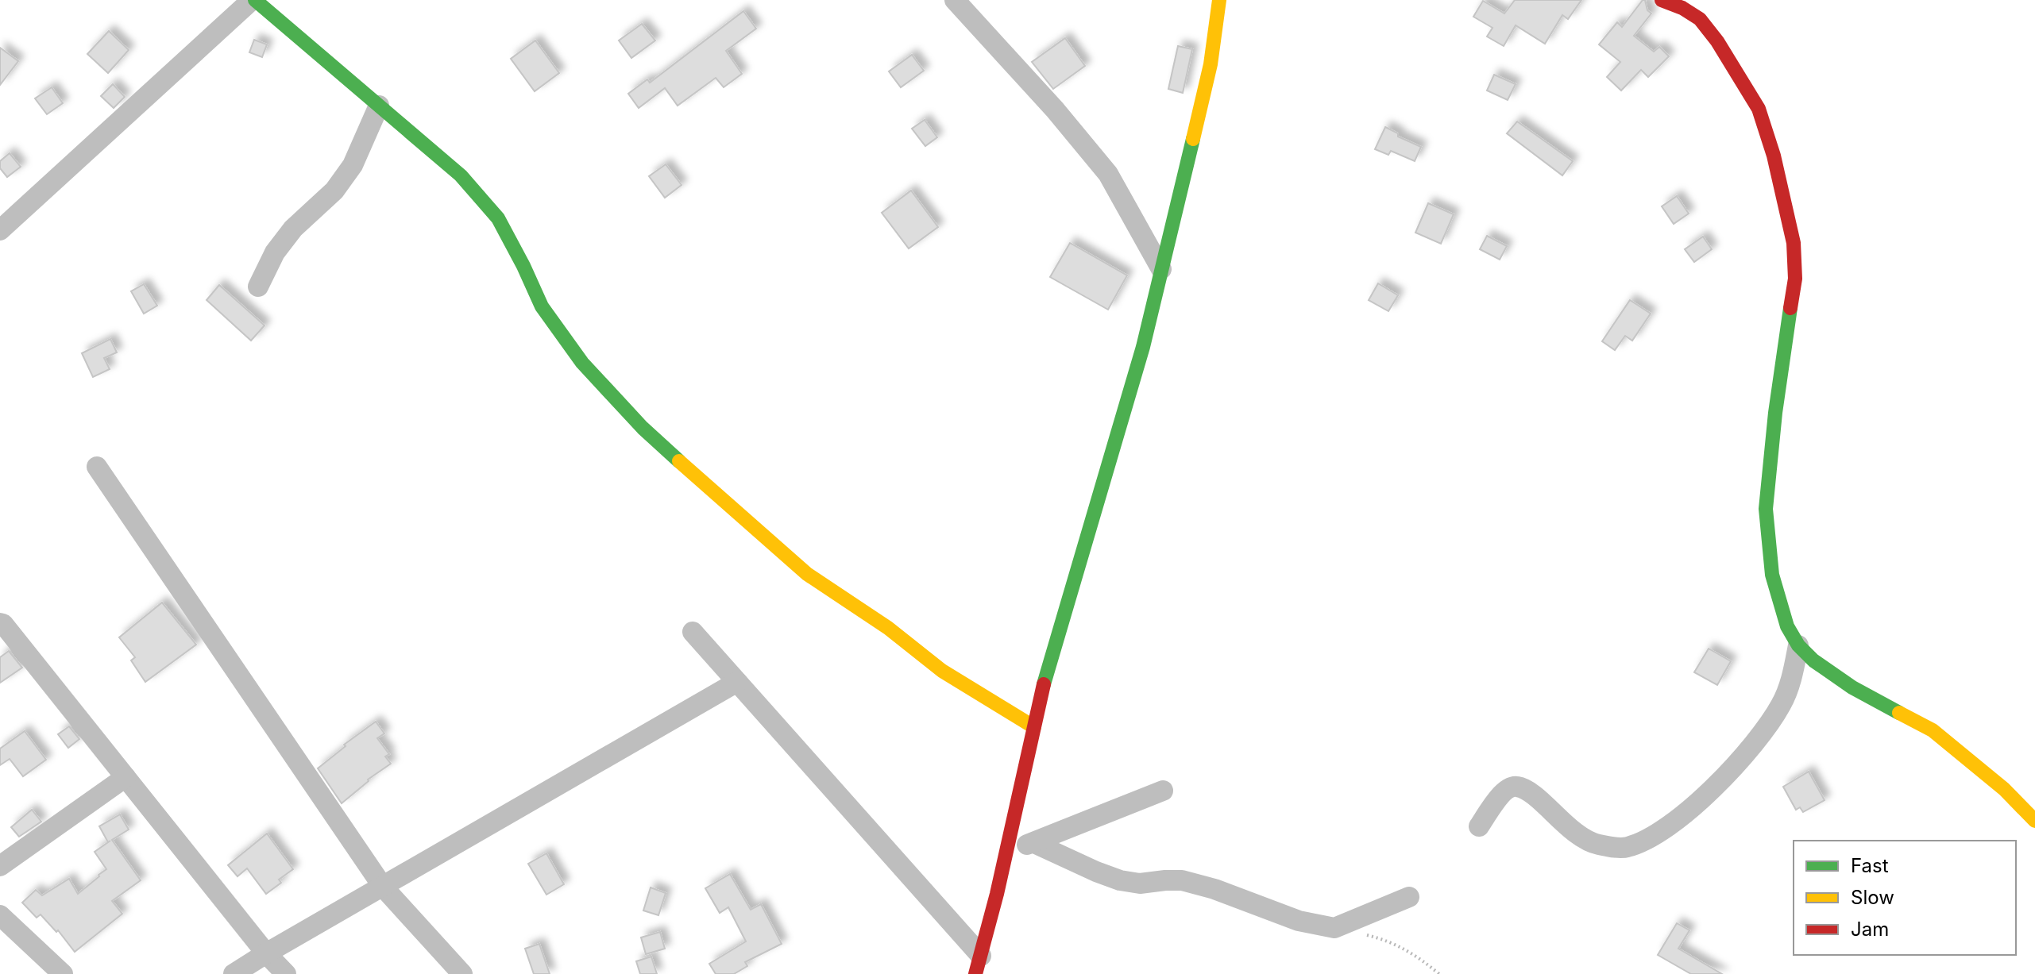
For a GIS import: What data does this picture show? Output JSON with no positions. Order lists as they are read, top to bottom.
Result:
{
  "legend": ["Fast", "Slow", "Jam"]
}
